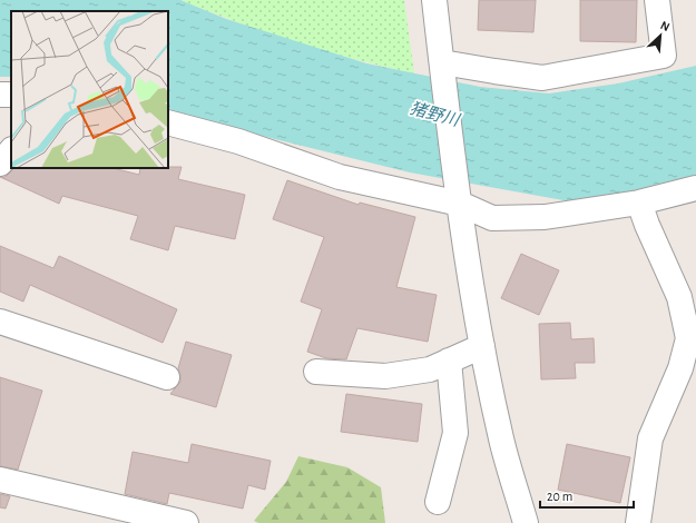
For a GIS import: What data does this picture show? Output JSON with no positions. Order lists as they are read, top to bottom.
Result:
{
  "water": ["猪野川"],
  "scale_bar": "20 m",
  "north": "top right"
}
